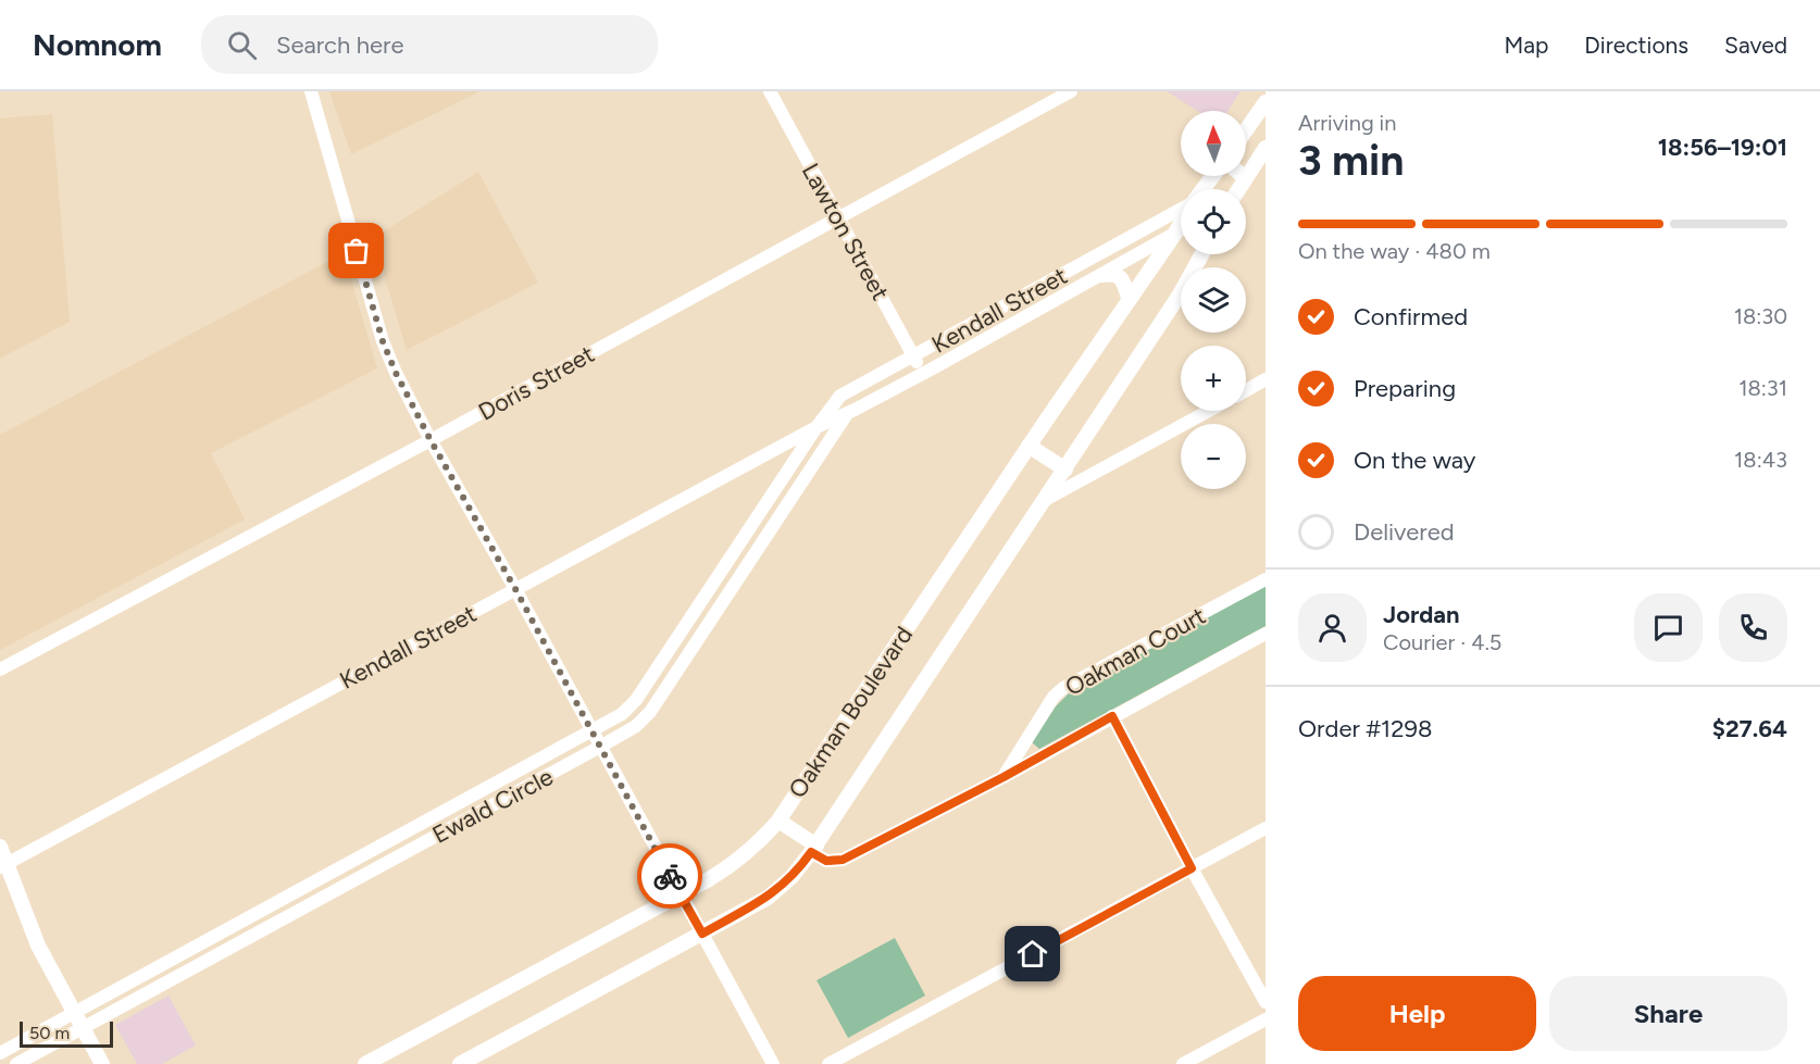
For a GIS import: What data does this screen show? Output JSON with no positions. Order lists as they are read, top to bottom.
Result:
{
  "streets": {
    "street": [
      "Lawton Street",
      "Kendall Street",
      "Doris Street",
      "Oakman Court",
      "Oakman Boulevard",
      "Ewald Circle"
    ]
  },
  "crossings": [
    ["Lawton Street", "Kendall Street"],
    ["Lawton Street", "Doris Street"],
    ["Kendall Street", "Oakman Boulevard"],
    ["Kendall Street", "Ewald Circle"],
    ["Oakman Court", "Oakman Boulevard"]
  ],
  "scale_bar": "50 m",
  "north": "top",
  "page": {
    "header": "Nomnom",
    "search": "Search here",
    "nav": ["Map", "Directions", "Saved"],
    "heading": ["3 min", "Arriving in", "18:56–19:01"],
    "panel": [
      "Jordan",
      "Courier · 4.5",
      "Order #1298",
      "$27.64"
    ],
    "map_buttons": ["+", "−"],
    "bar": "On the way · 480 m",
    "list": [
      ["Confirmed", "18:30"],
      ["Preparing", "18:31"],
      ["On the way", "18:43"],
      "Delivered"
    ],
    "buttons": ["Help", "Share"],
    "scale": "50 m"
  }
}
